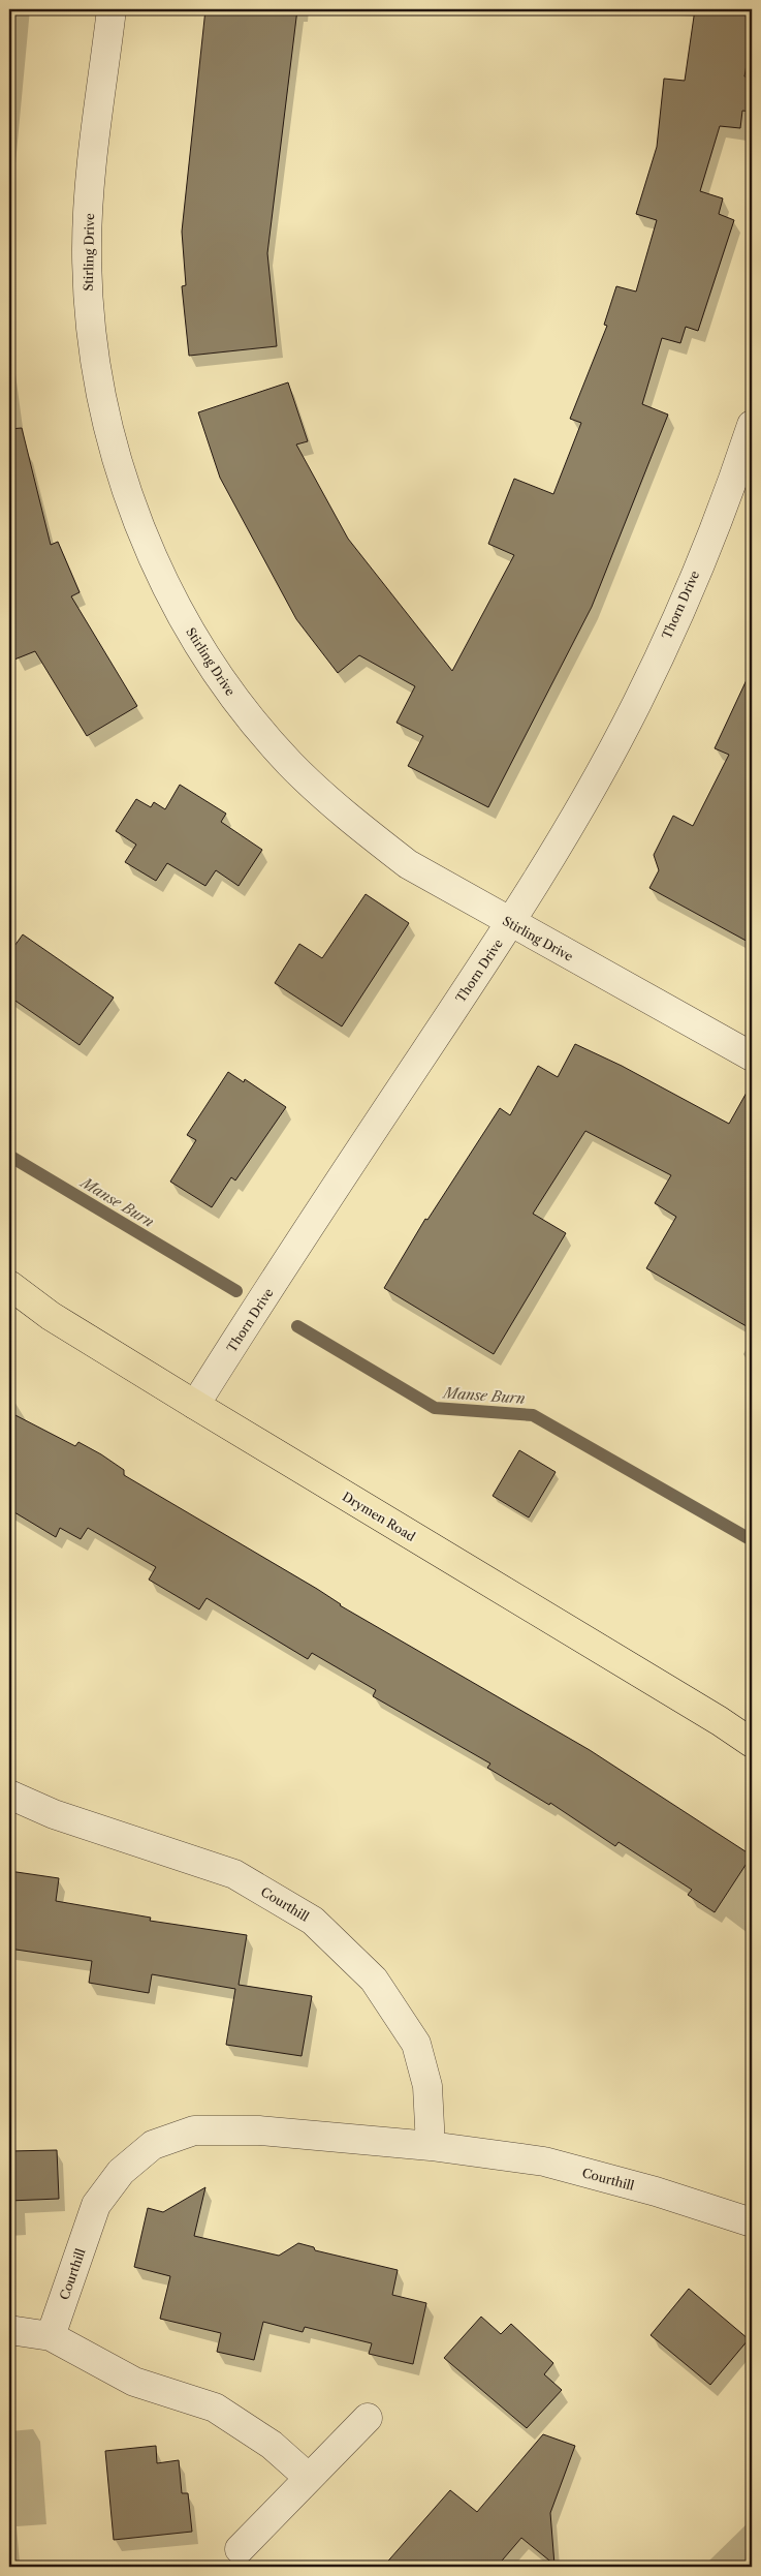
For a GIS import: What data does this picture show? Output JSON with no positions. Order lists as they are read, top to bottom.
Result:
{
  "streets": {
    "main road": ["Drymen Road"],
    "street": ["Stirling Drive", "Thorn Drive", "Courthill"]
  },
  "crossings": [
    ["Stirling Drive", "Thorn Drive"],
    ["Thorn Drive", "Drymen Road"]
  ],
  "water": ["Manse Burn"]
}
